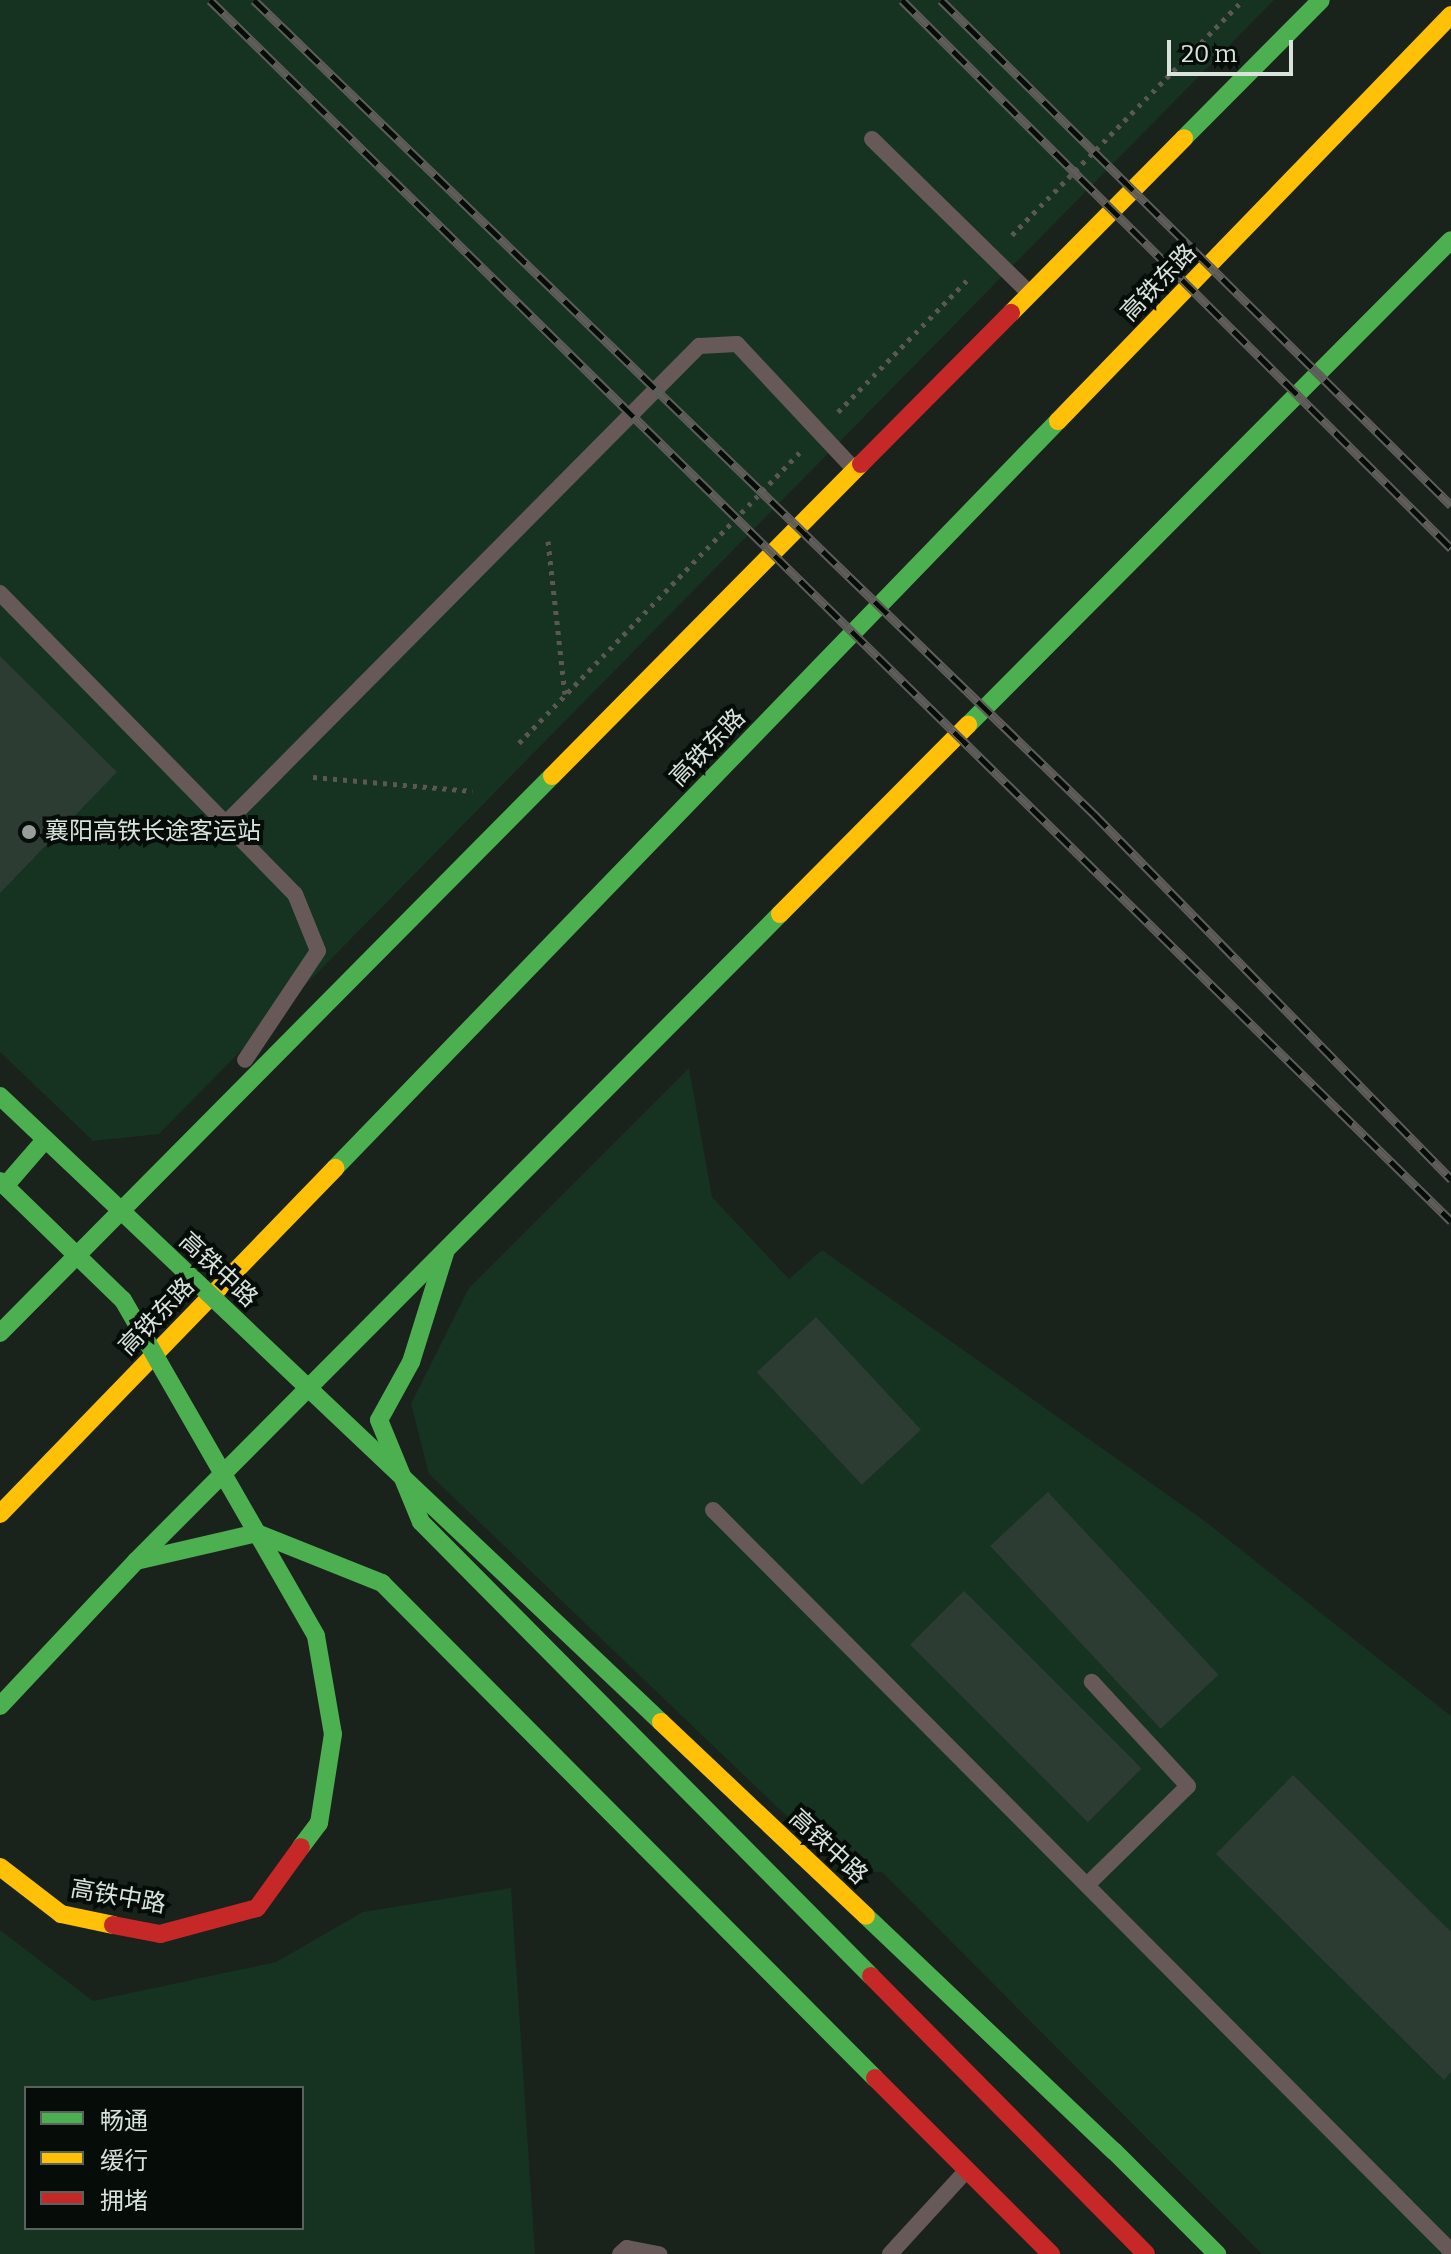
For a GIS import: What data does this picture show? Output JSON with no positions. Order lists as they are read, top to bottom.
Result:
{
  "streets": {
    "main road": ["高铁东路", "高铁中路"]
  },
  "places": ["襄阳高铁长途客运站"],
  "legend": ["畅通", "缓行", "拥堵"],
  "scale_bar": "20 m"
}
